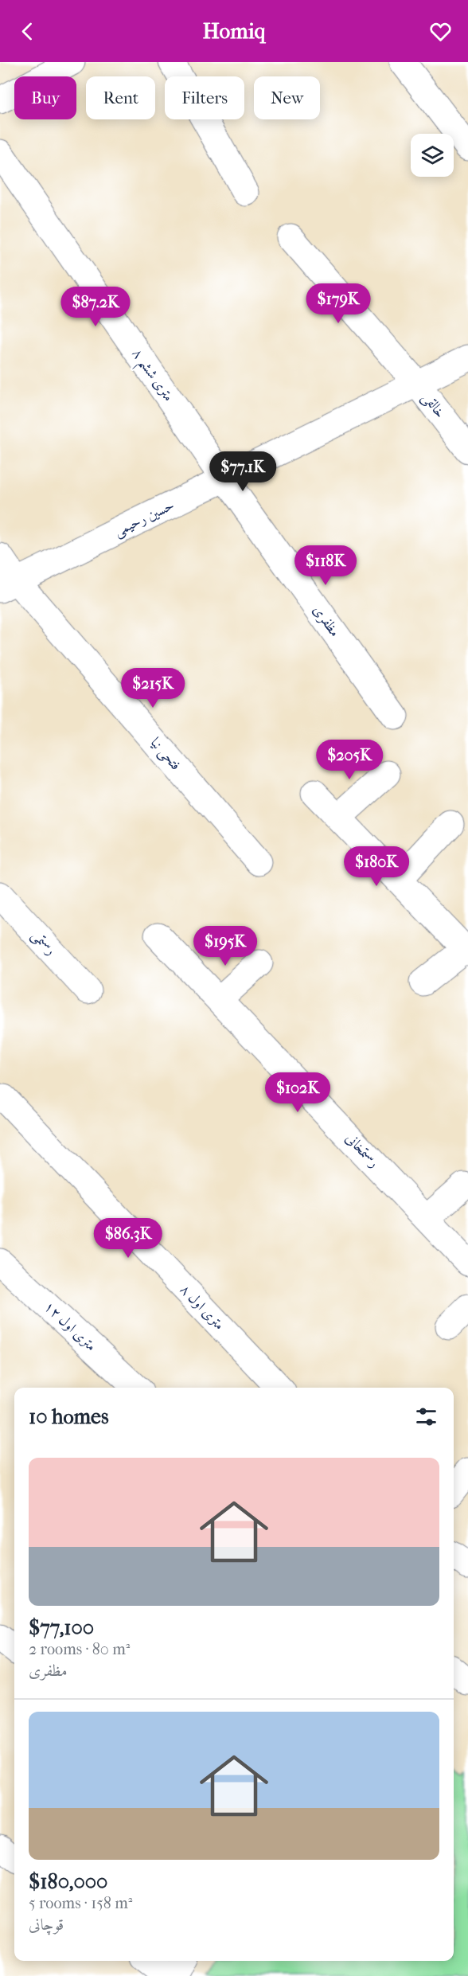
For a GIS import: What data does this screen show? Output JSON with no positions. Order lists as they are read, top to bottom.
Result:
{
  "streets": {
    "street": [
      "۸ متری ششم",
      "خالقی",
      "حسین رحیمی",
      "مظفری",
      "فتحی نیا",
      "رستمی",
      "رستمخانی",
      "۸ متری اول",
      "۱۲ متری اول"
    ]
  },
  "crossings": [
    ["۸ متری ششم", "حسین رحیمی"],
    ["۸ متری ششم", "مظفری"],
    ["خالقی", "حسین رحیمی"],
    ["حسین رحیمی", "مظفری"],
    ["حسین رحیمی", "فتحی نیا"]
  ],
  "page": {
    "header": "Homiq",
    "chip": [
      "Buy",
      "Rent",
      "Filters",
      "New"
    ],
    "price": [
      "$179K",
      "$87.2K",
      "$77.1K",
      "$118K",
      "$215K",
      "$205K",
      "$180K",
      "$195K",
      "$102K",
      "$86.3K"
    ],
    "heading": "10 homes",
    "list": [
      {
        "name": "$77,100",
        "note": "2 rooms · 80 m² · مظفری"
      },
      {
        "name": "$180,000",
        "note": "5 rooms · 158 m² · قوچانی"
      }
    ]
  }
}
